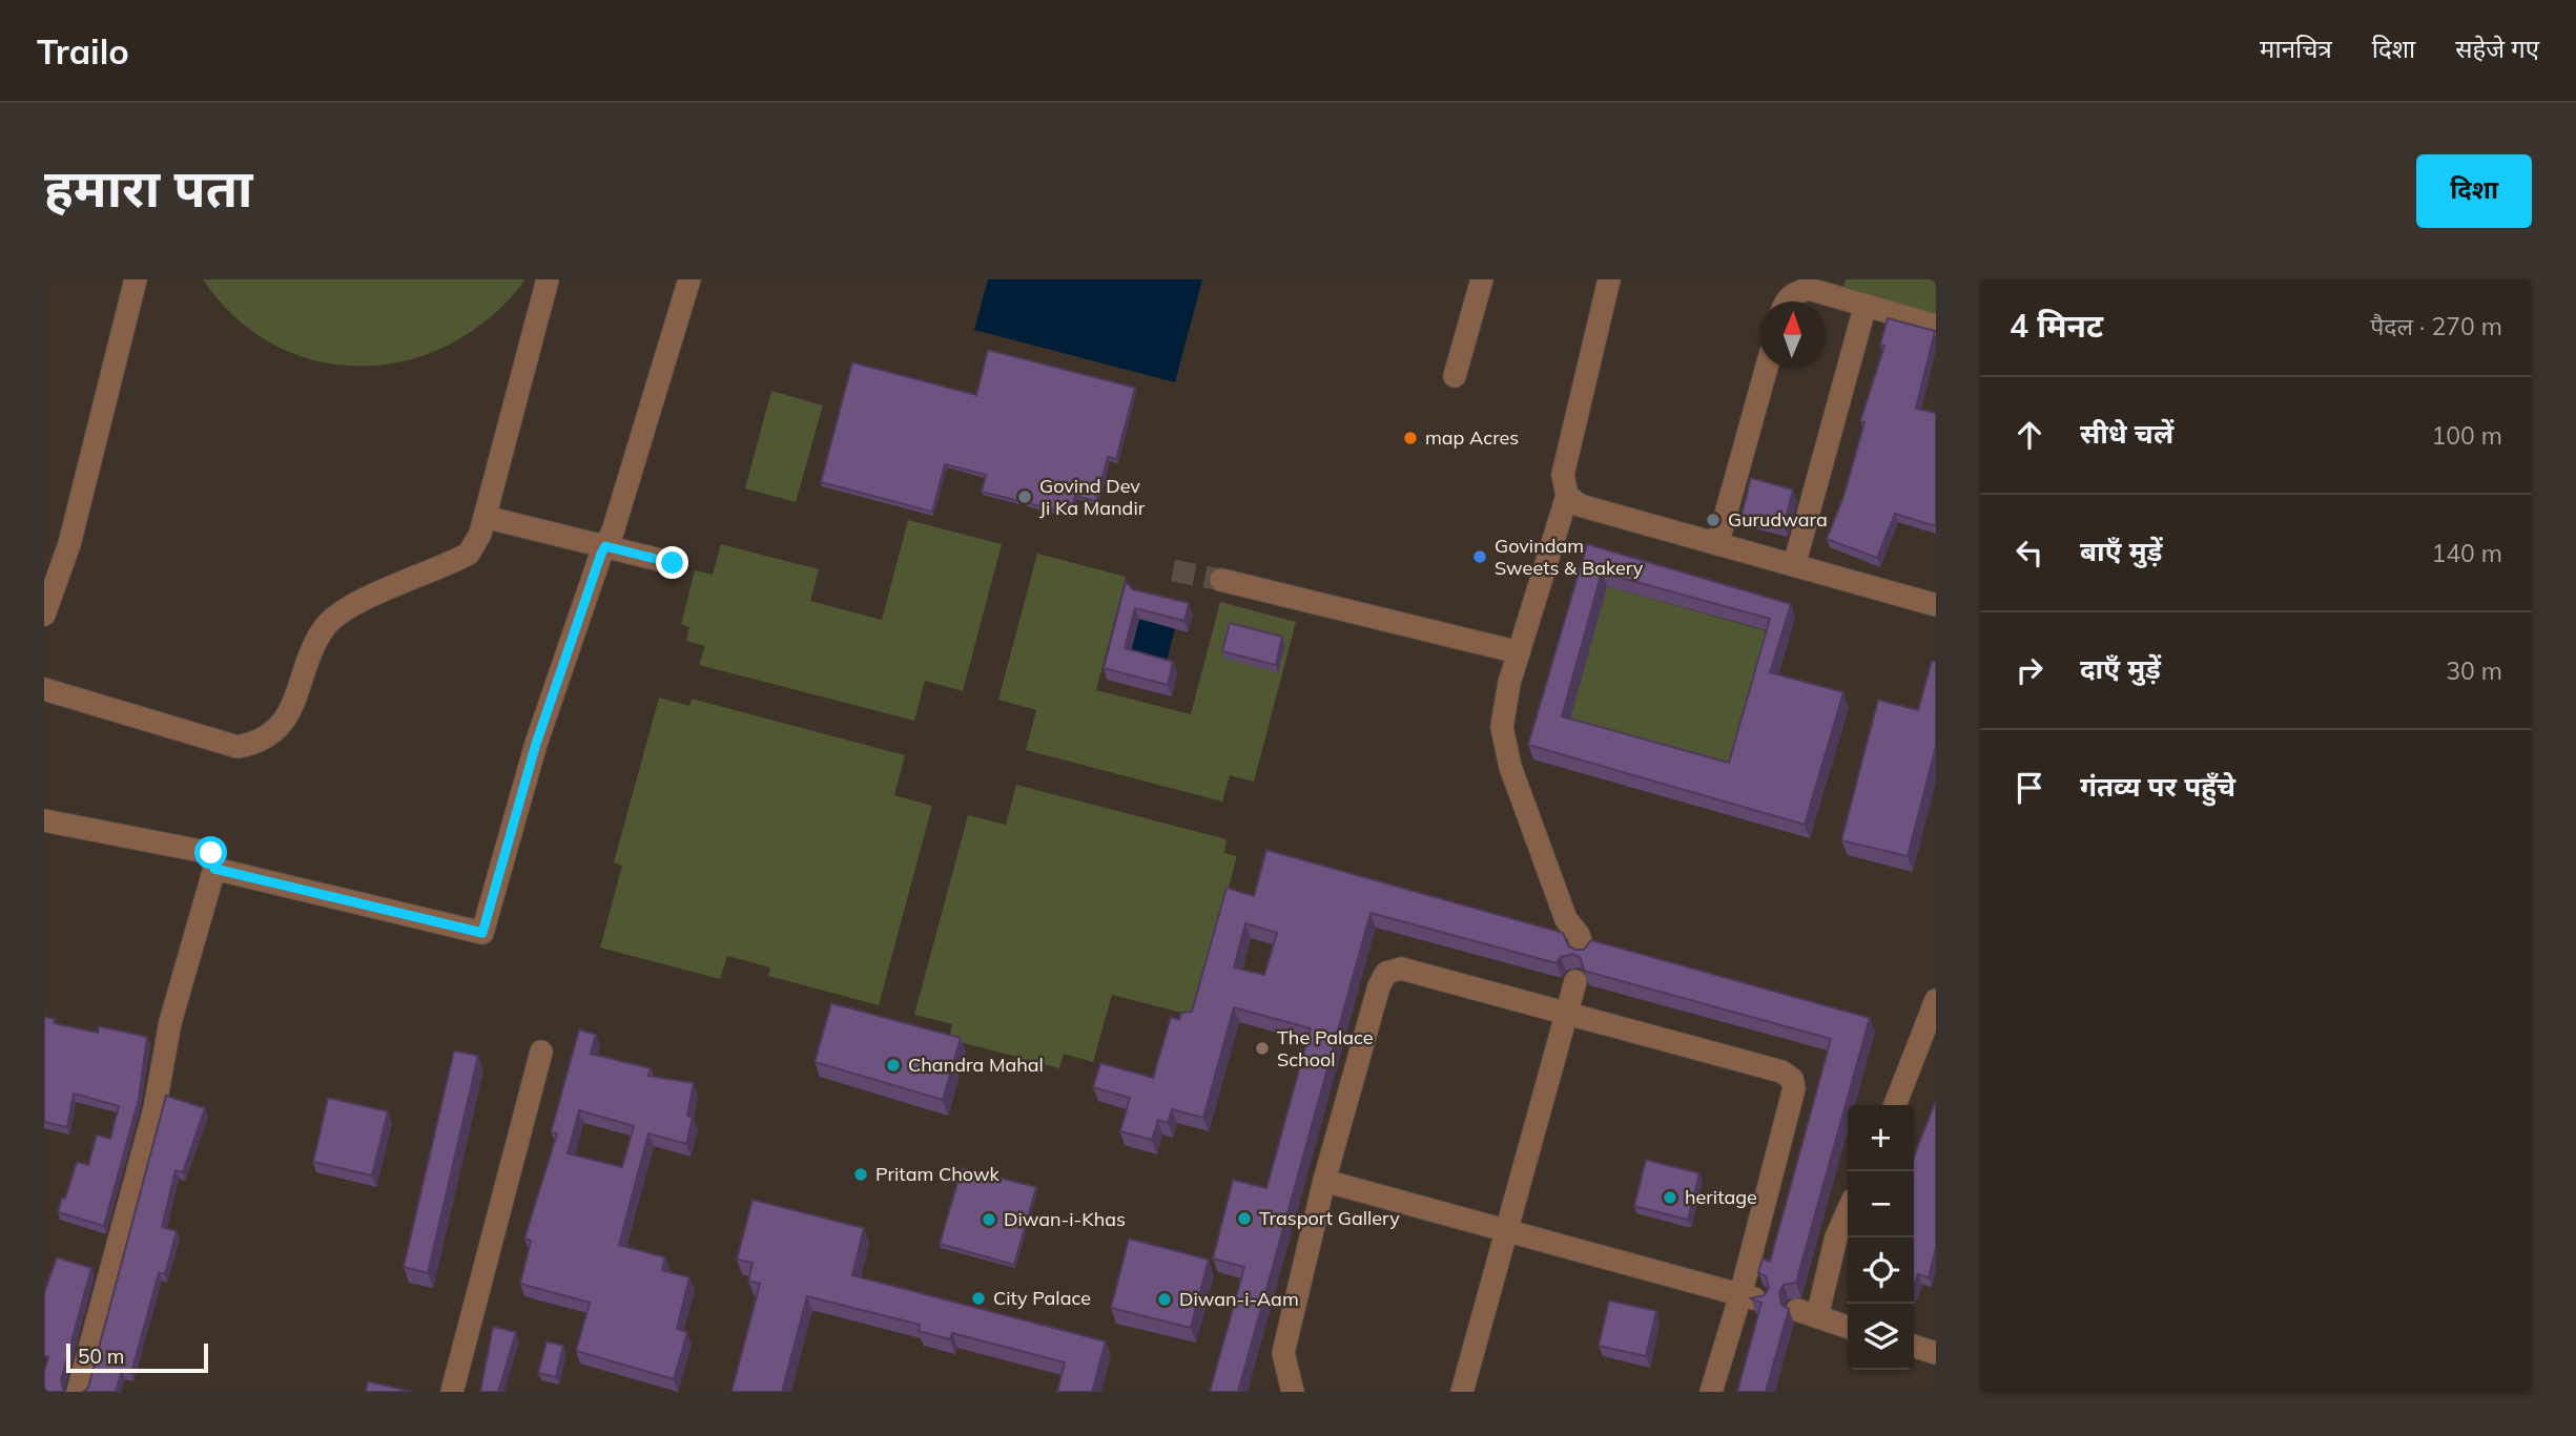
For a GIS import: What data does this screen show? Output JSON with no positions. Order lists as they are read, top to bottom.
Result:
{
  "places": [
    "map Acres",
    "Govind Dev Ji Ka Mandir",
    "Gurudwara",
    "Govindam Sweets & Bakery",
    "The Palace School",
    "Chandra Mahal",
    "Pritam Chowk",
    "heritage",
    "Trasport Gallery",
    "Diwan-i-Khas",
    "City Palace",
    "Diwan-i-Aam"
  ],
  "scale_bar": "50 m",
  "north": "top",
  "page": {
    "header": "Trailo",
    "nav": ["मानचित्र", "दिशा", "सहेजे गए"],
    "buttons": "दिशा",
    "title": "हमारा पता",
    "heading": ["4 मिनट", "पैदल · 270 m"],
    "list": [
      ["सीधे चलें", "100 m"],
      ["बाएँ मुड़ें", "140 m"],
      ["दाएँ मुड़ें", "30 m"],
      "गंतव्य पर पहुँचे"
    ],
    "map_buttons": ["+", "−"],
    "scale": "50 m"
  }
}
